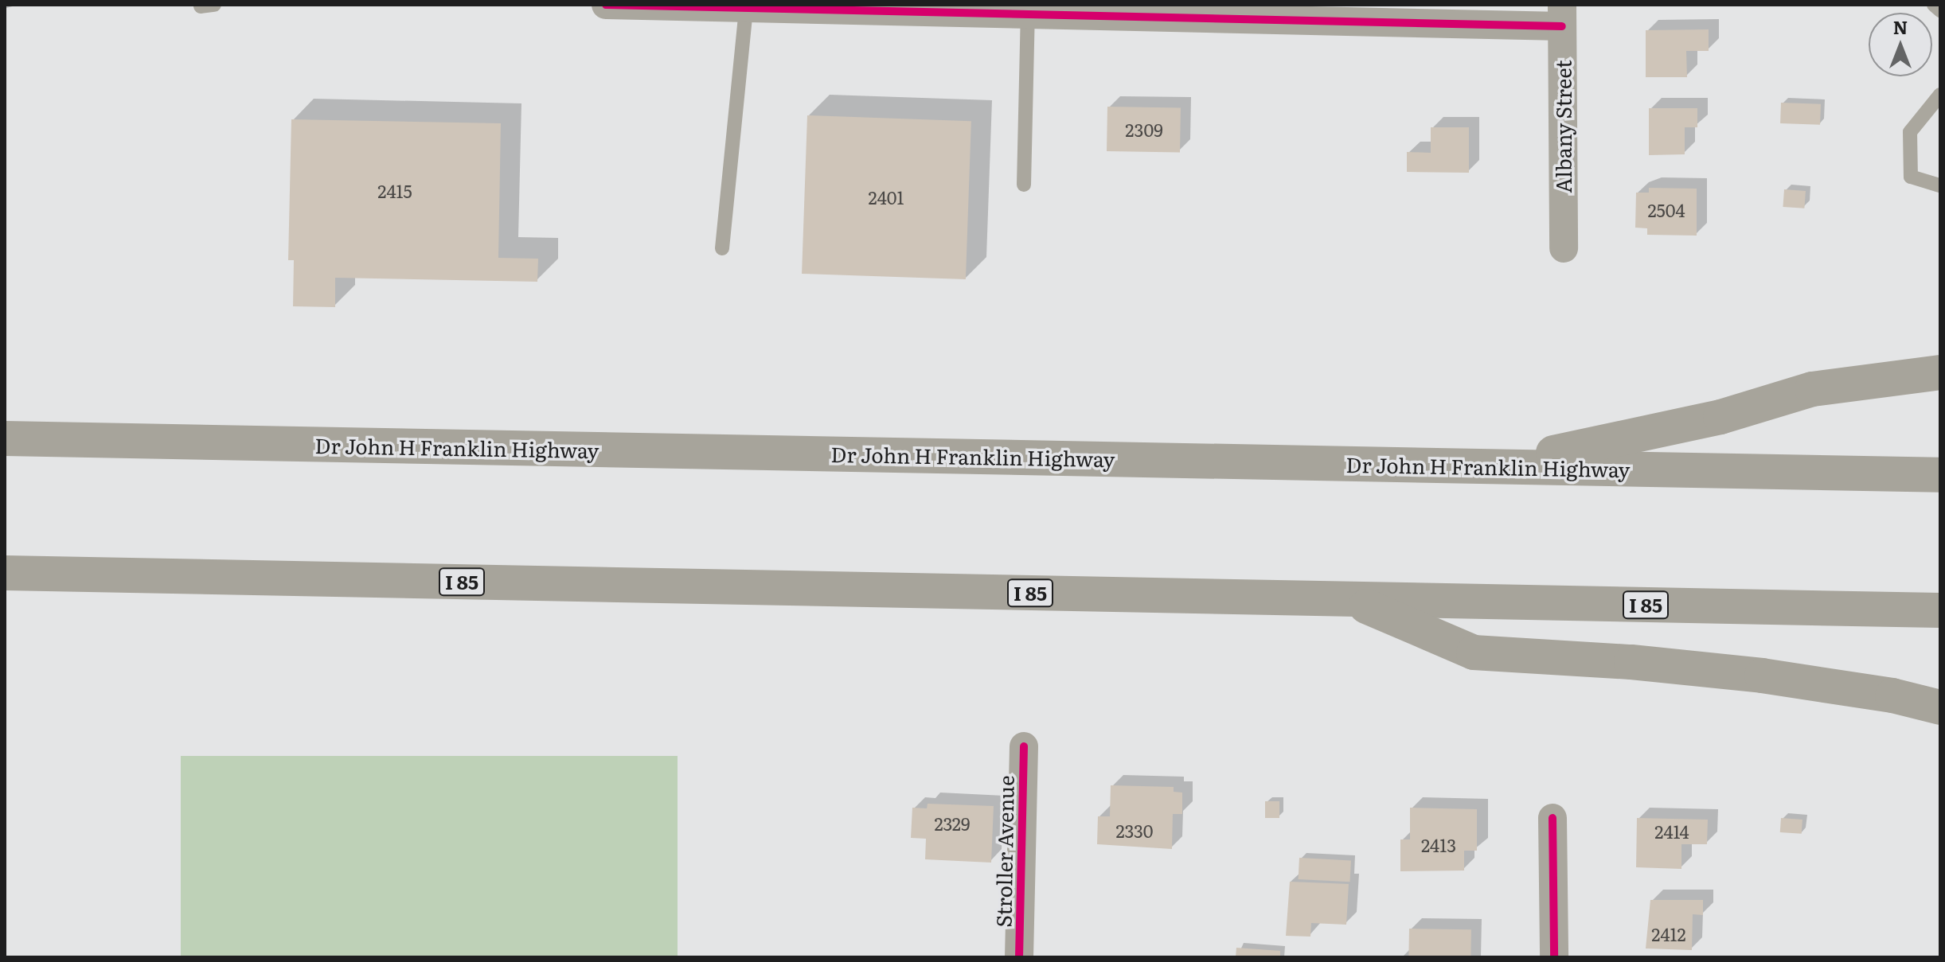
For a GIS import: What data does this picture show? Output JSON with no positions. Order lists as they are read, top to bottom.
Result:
{
  "streets": {
    "highway": ["Dr John H Franklin Highway", "I 85"],
    "street": ["Albany Street", "Stroller Avenue"]
  },
  "house_numbers": [
    "2309",
    "2415",
    "2401",
    "2504",
    "2329",
    "2330",
    "2414",
    "2413",
    "2412"
  ],
  "north": "top"
}
